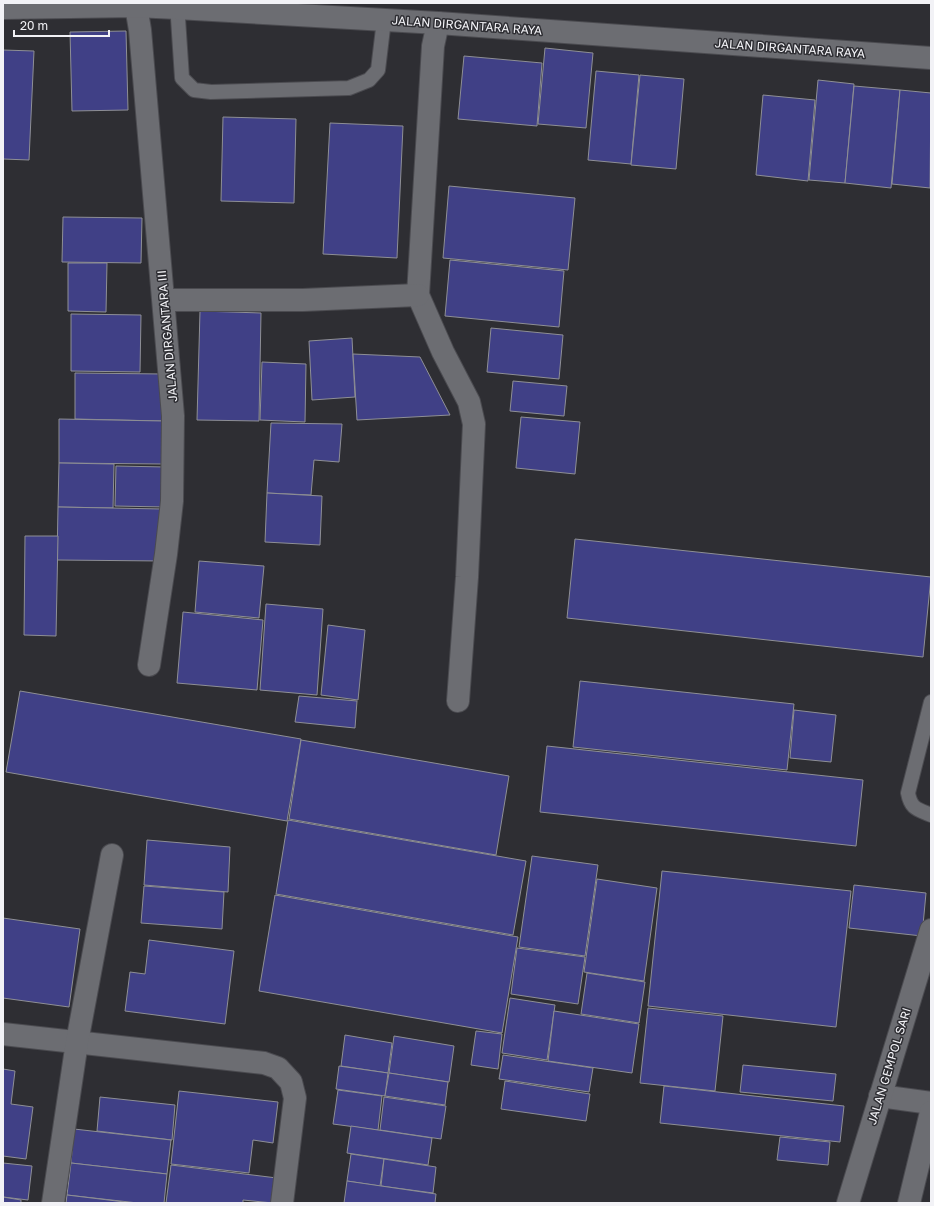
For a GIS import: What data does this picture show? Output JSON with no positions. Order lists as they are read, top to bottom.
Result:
{
  "streets": {
    "street": ["JALAN DIRGANTARA RAYA", "JALAN DIRGANTARA III", "JALAN GEMPOL SARI"]
  },
  "crossings": [
    ["JALAN DIRGANTARA RAYA", "JALAN DIRGANTARA III"]
  ],
  "scale_bar": "20 m"
}
